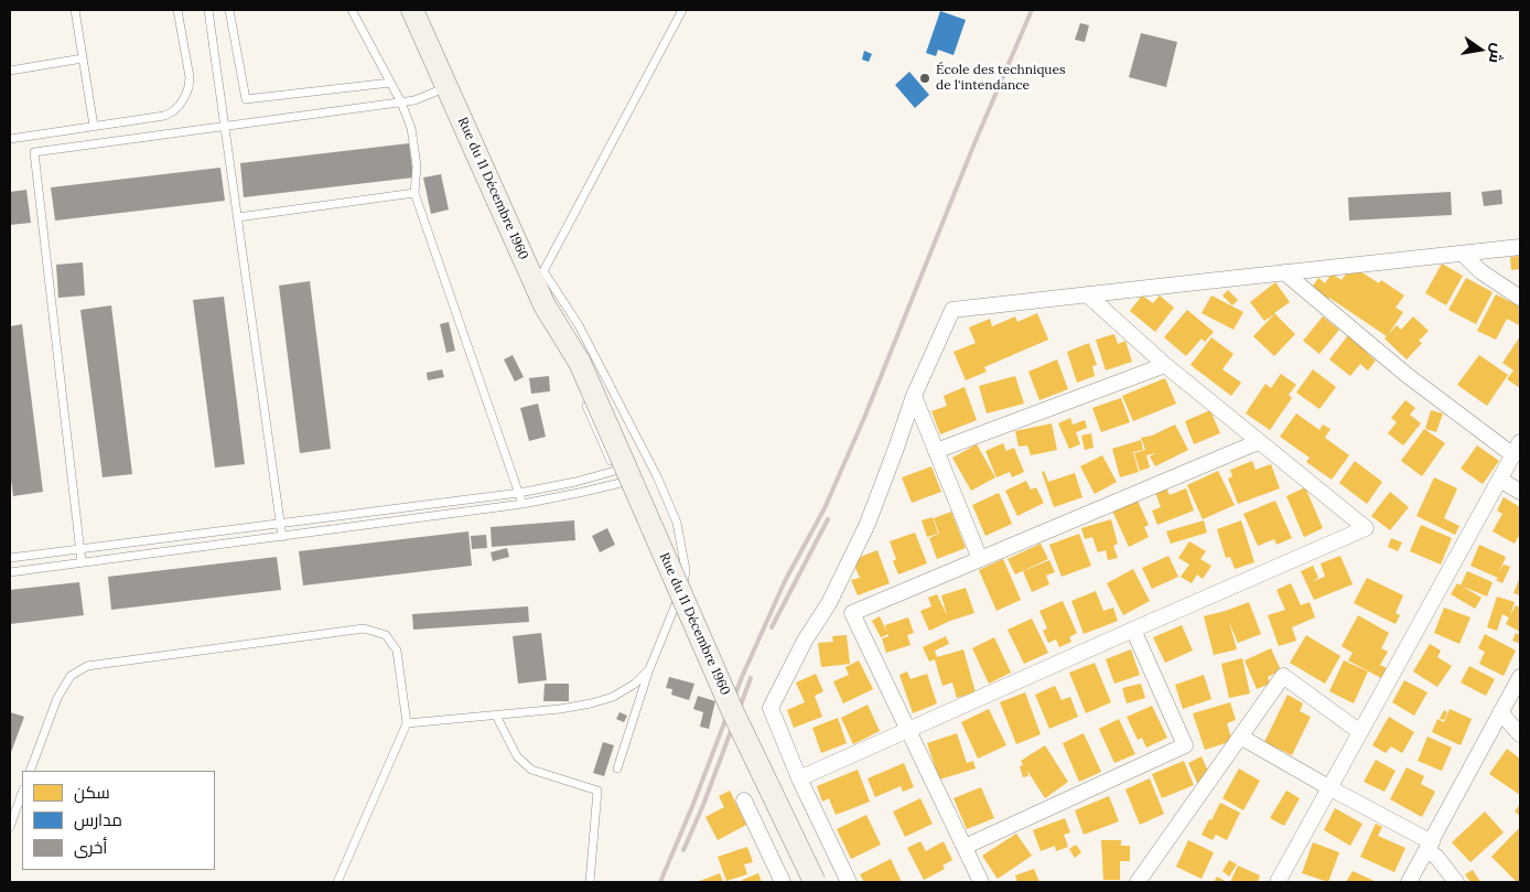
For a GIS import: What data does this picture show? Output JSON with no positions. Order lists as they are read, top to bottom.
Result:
{
  "streets": {
    "main road": ["Rue du 11 Décembre 1960"]
  },
  "places": ["École des techniques de l'intendance"],
  "legend": ["سكن", "مدارس", "أخرى"],
  "north": "right"
}
